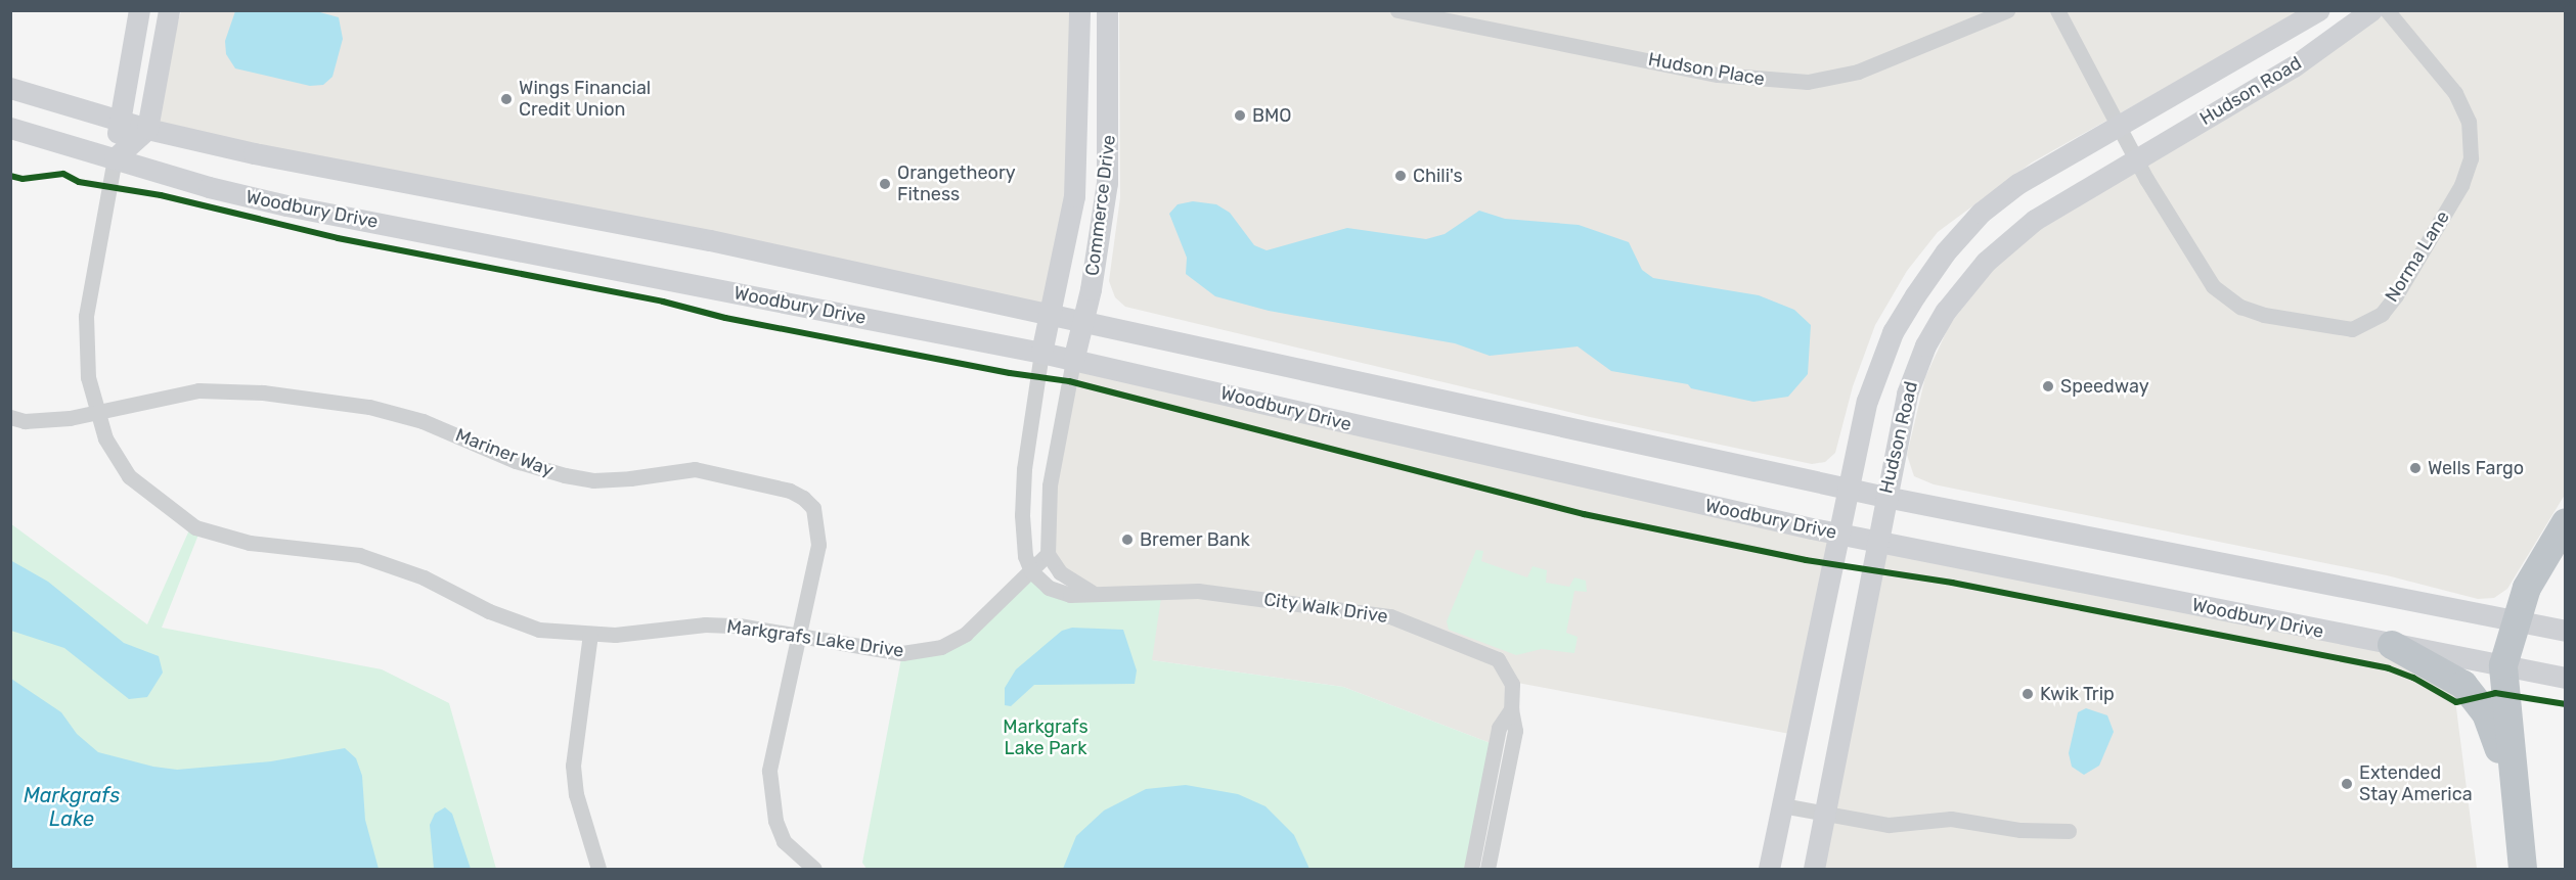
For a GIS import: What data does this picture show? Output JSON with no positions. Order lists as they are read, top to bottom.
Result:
{
  "streets": {
    "main road": [
      "Hudson Road",
      "Commerce Drive",
      "Woodbury Drive",
      "Markgrafs Lake Drive"
    ],
    "street": [
      "Hudson Place",
      "Norma Lane",
      "Mariner Way",
      "City Walk Drive"
    ]
  },
  "crossings": [
    ["Hudson Road", "Woodbury Drive"],
    ["Hudson Road", "Norma Lane"],
    ["Commerce Drive", "Woodbury Drive"],
    ["Woodbury Drive", "Markgrafs Lake Drive"],
    ["Mariner Way", "Markgrafs Lake Drive"],
    ["City Walk Drive", "Markgrafs Lake Drive"]
  ],
  "water": ["Markgrafs Lake"],
  "parks": ["Markgrafs Lake Park"],
  "places": [
    "Wings Financial Credit Union",
    "BMO",
    "Chili's",
    "Orangetheory Fitness",
    "Speedway",
    "Wells Fargo",
    "Bremer Bank",
    "Kwik Trip",
    "Extended Stay America"
  ]
}
